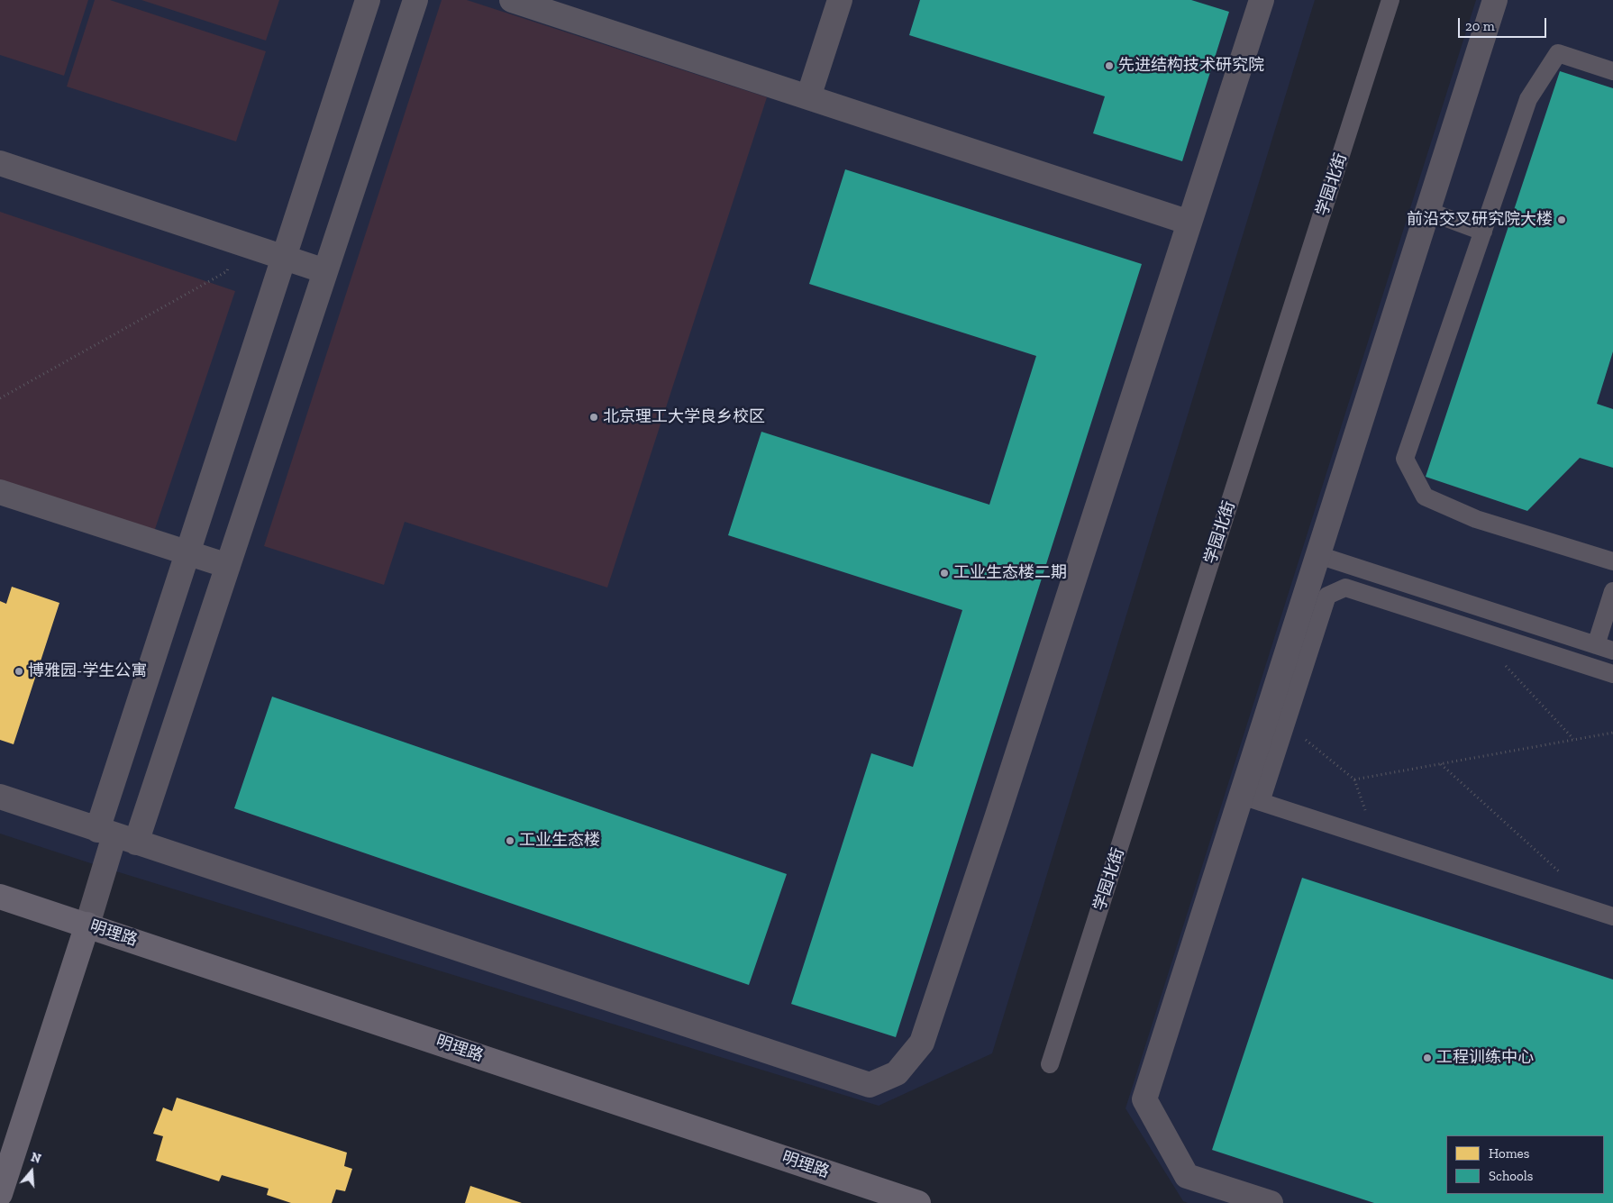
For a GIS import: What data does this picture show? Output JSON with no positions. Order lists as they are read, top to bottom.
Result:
{
  "streets": {
    "street": ["明理路"],
    "lane": ["学园北街"]
  },
  "places": [
    "先进结构技术研究院",
    "前沿交叉研究院大楼",
    "北京理工大学良乡校区",
    "工业生态楼二期",
    "博雅园-学生公寓",
    "工业生态楼",
    "工程训练中心"
  ],
  "legend": ["Homes", "Schools"],
  "scale_bar": "20 m",
  "north": "top"
}
